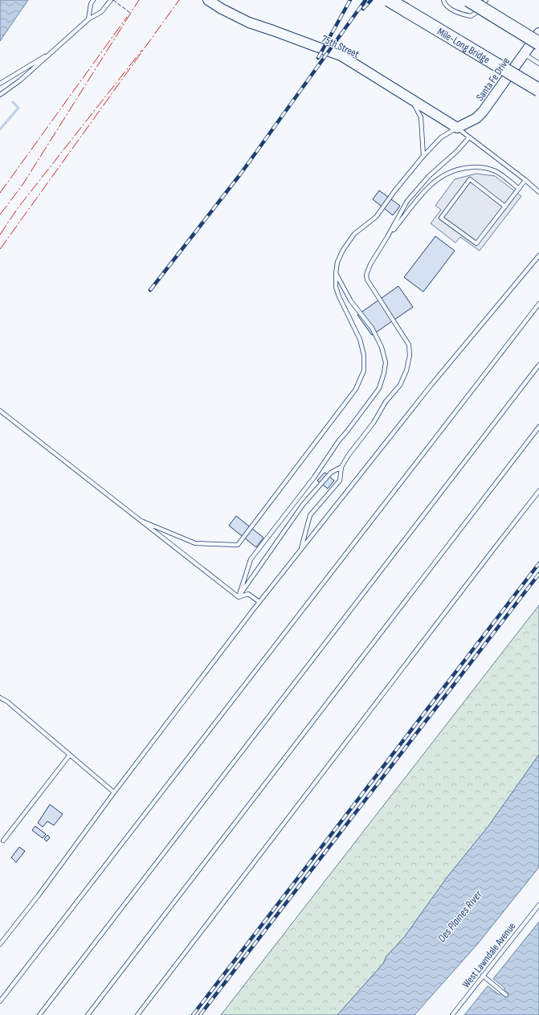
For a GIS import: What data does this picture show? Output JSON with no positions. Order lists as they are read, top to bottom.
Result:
{
  "streets": {
    "highway": ["Mile-Long Bridge"],
    "street": ["75th Street", "Santa Fe Drive"],
    "lane": ["West Lawndale Avenue"]
  },
  "crossings": [
    ["75th Street", "Santa Fe Drive"]
  ],
  "water": ["Des Plaines River"]
}
